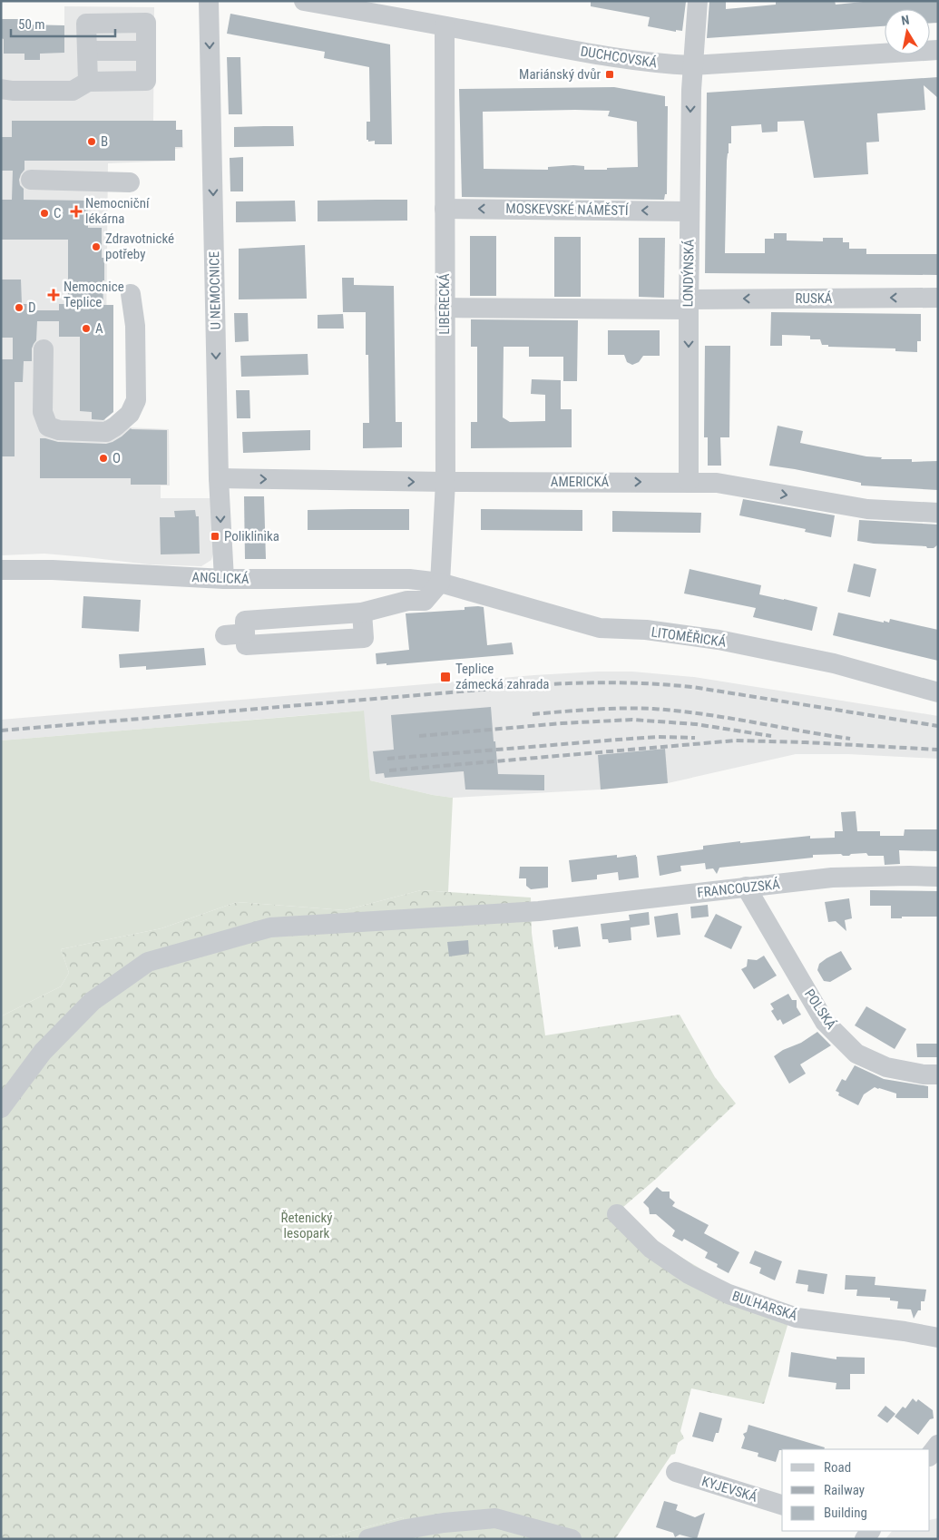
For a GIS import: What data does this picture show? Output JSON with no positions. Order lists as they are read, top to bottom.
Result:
{
  "streets": {
    "street": [
      "DUCHCOVSKÁ",
      "MOSKEVSKÉ NÁMĚSTÍ",
      "LONDÝNSKÁ",
      "U NEMOCNICE",
      "RUSKÁ",
      "LIBERECKÁ",
      "AMERICKÁ",
      "ANGLICKÁ",
      "LITOMĚŘICKÁ",
      "FRANCOUZSKÁ",
      "POLSKÁ",
      "BULHARSKÁ",
      "KYJEVSKÁ"
    ]
  },
  "crossings": [
    ["DUCHCOVSKÁ", "LONDÝNSKÁ"],
    ["DUCHCOVSKÁ", "LIBERECKÁ"],
    ["MOSKEVSKÉ NÁMĚSTÍ", "LONDÝNSKÁ"],
    ["MOSKEVSKÉ NÁMĚSTÍ", "LIBERECKÁ"],
    ["LONDÝNSKÁ", "RUSKÁ"],
    ["LONDÝNSKÁ", "AMERICKÁ"],
    ["U NEMOCNICE", "AMERICKÁ"],
    ["U NEMOCNICE", "ANGLICKÁ"],
    ["LIBERECKÁ", "AMERICKÁ"],
    ["LIBERECKÁ", "ANGLICKÁ"],
    ["LIBERECKÁ", "LITOMĚŘICKÁ"],
    ["ANGLICKÁ", "LITOMĚŘICKÁ"],
    ["FRANCOUZSKÁ", "POLSKÁ"]
  ],
  "one_way": ["LONDÝNSKÁ", "U NEMOCNICE", "RUSKÁ"],
  "parks": ["Řetenický lesopark"],
  "places": {
    "transit": ["Mariánský dvůr", "Poliklinika", "Teplice zámecká zahrada"],
    "other": [
      "B",
      "C",
      "Zdravotnické potřeby",
      "D",
      "A",
      "O"
    ],
    "health": ["Nemocniční lékárna", "Nemocnice Teplice"]
  },
  "legend": ["Road", "Railway", "Building"],
  "scale_bar": "50 m",
  "north": "top"
}
